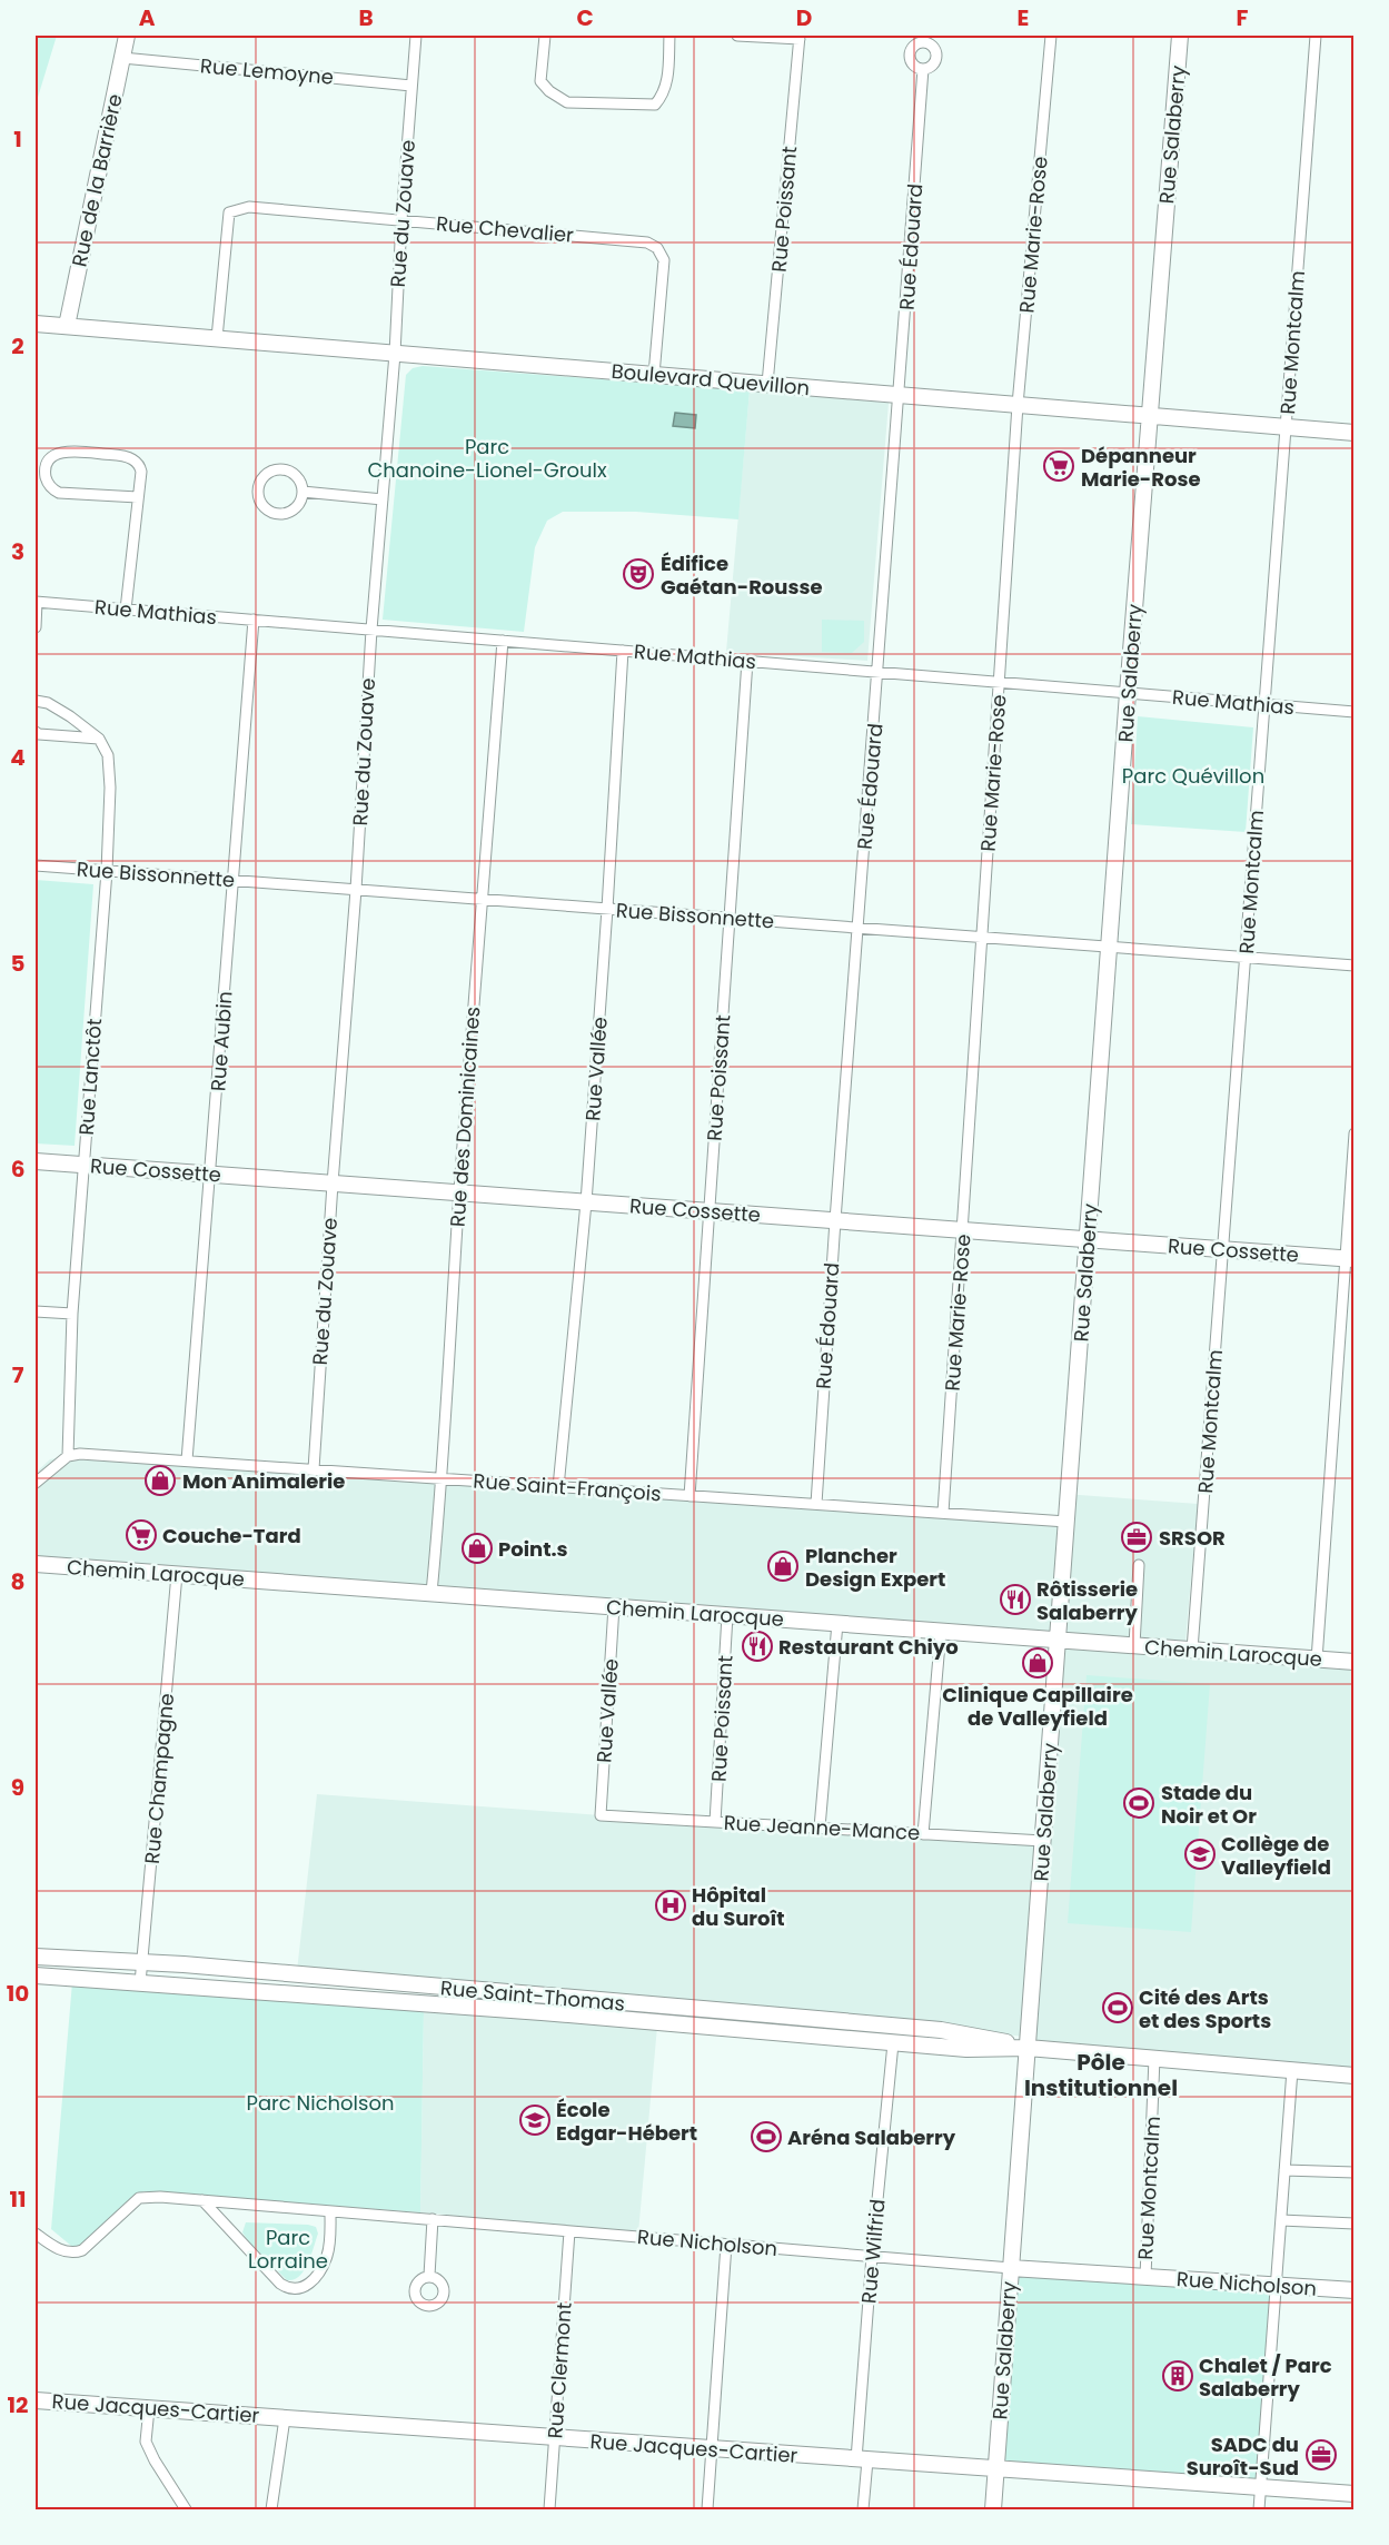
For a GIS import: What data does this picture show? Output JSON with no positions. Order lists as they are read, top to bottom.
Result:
{
  "streets": {
    "street": [
      "Rue Lemoyne",
      "Rue Salaberry",
      "Rue de la Barrière",
      "Rue Poissant",
      "Rue du Zouave",
      "Rue Chevalier",
      "Rue Marie-Rose",
      "Rue Édouard",
      "Rue Montcalm",
      "Boulevard Quevillon",
      "Rue Mathias",
      "Rue Bissonnette",
      "Rue Aubin",
      "Rue Vallée",
      "Rue Lanctôt",
      "Rue des Dominicaines",
      "Rue Cossette",
      "Rue Saint-François",
      "Chemin Larocque",
      "Rue Champagne",
      "Rue Jeanne-Mance",
      "Rue Saint-Thomas",
      "Rue Nicholson",
      "Rue Wilfrid",
      "Rue Clermont",
      "Rue Jacques-Cartier"
    ]
  },
  "crossings": [
    ["Rue Lemoyne", "Rue de la Barrière"],
    ["Rue Lemoyne", "Rue du Zouave"],
    ["Rue Salaberry", "Boulevard Quevillon"],
    ["Rue Salaberry", "Rue Mathias"],
    ["Rue Salaberry", "Rue Bissonnette"],
    ["Rue Salaberry", "Rue Cossette"],
    ["Rue Salaberry", "Rue Saint-François"],
    ["Rue Salaberry", "Chemin Larocque"],
    ["Rue Salaberry", "Rue Jeanne-Mance"],
    ["Rue Salaberry", "Rue Saint-Thomas"],
    ["Rue Salaberry", "Rue Nicholson"],
    ["Rue Salaberry", "Rue Jacques-Cartier"],
    ["Rue de la Barrière", "Boulevard Quevillon"],
    ["Rue Poissant", "Boulevard Quevillon"],
    ["Rue Poissant", "Rue Mathias"],
    ["Rue Poissant", "Rue Bissonnette"],
    ["Rue Poissant", "Rue Cossette"],
    ["Rue Poissant", "Rue Saint-François"],
    ["Rue Poissant", "Chemin Larocque"],
    ["Rue Poissant", "Rue Jeanne-Mance"],
    ["Rue du Zouave", "Rue Chevalier"],
    ["Rue du Zouave", "Boulevard Quevillon"],
    ["Rue du Zouave", "Rue Mathias"],
    ["Rue du Zouave", "Rue Bissonnette"],
    ["Rue du Zouave", "Rue Cossette"],
    ["Rue du Zouave", "Rue Saint-François"],
    ["Rue Chevalier", "Boulevard Quevillon"],
    ["Rue Marie-Rose", "Boulevard Quevillon"],
    ["Rue Marie-Rose", "Rue Mathias"],
    ["Rue Marie-Rose", "Rue Bissonnette"],
    ["Rue Marie-Rose", "Rue Cossette"],
    ["Rue Marie-Rose", "Rue Saint-François"],
    ["Rue Édouard", "Boulevard Quevillon"],
    ["Rue Édouard", "Rue Mathias"],
    ["Rue Édouard", "Rue Bissonnette"],
    ["Rue Édouard", "Rue Cossette"],
    ["Rue Édouard", "Rue Saint-François"],
    ["Rue Montcalm", "Boulevard Quevillon"],
    ["Rue Montcalm", "Rue Mathias"],
    ["Rue Montcalm", "Rue Bissonnette"],
    ["Rue Montcalm", "Rue Cossette"],
    ["Rue Montcalm", "Chemin Larocque"],
    ["Rue Montcalm", "Rue Saint-Thomas"],
    ["Rue Montcalm", "Rue Nicholson"],
    ["Rue Mathias", "Rue Aubin"],
    ["Rue Mathias", "Rue Vallée"],
    ["Rue Mathias", "Rue des Dominicaines"],
    ["Rue Bissonnette", "Rue Aubin"],
    ["Rue Bissonnette", "Rue Vallée"],
    ["Rue Bissonnette", "Rue Lanctôt"],
    ["Rue Bissonnette", "Rue des Dominicaines"],
    ["Rue Aubin", "Rue Cossette"],
    ["Rue Aubin", "Rue Saint-François"],
    ["Rue Vallée", "Rue Cossette"],
    ["Rue Vallée", "Rue Saint-François"],
    ["Rue Vallée", "Chemin Larocque"],
    ["Rue Vallée", "Rue Jeanne-Mance"],
    ["Rue Lanctôt", "Rue Cossette"],
    ["Rue Lanctôt", "Rue Saint-François"],
    ["Rue des Dominicaines", "Rue Cossette"],
    ["Rue des Dominicaines", "Rue Saint-François"],
    ["Rue des Dominicaines", "Chemin Larocque"],
    ["Chemin Larocque", "Rue Champagne"],
    ["Rue Champagne", "Rue Saint-Thomas"],
    ["Rue Saint-Thomas", "Rue Wilfrid"],
    ["Rue Nicholson", "Rue Wilfrid"],
    ["Rue Nicholson", "Rue Clermont"],
    ["Rue Wilfrid", "Rue Jacques-Cartier"],
    ["Rue Clermont", "Rue Jacques-Cartier"]
  ],
  "districts": ["Pôle Institutionnel"],
  "parks": [
    "Parc Chanoine-Lionel-Groulx",
    "Parc Quévillon",
    "Parc Nicholson",
    "Parc Lorraine"
  ],
  "places": {
    "supermarket": ["Dépanneur Marie-Rose", "Couche-Tard"],
    "theatre": ["Édifice Gaétan-Rousse"],
    "shop": [
      "Mon Animalerie",
      "Point.s",
      "Plancher Design Expert",
      "Clinique Capillaire de Valleyfield"
    ],
    "office": ["SRSOR", "SADC du Suroît-Sud"],
    "restaurant": ["Rôtisserie Salaberry", "Restaurant Chiyo"],
    "sports": ["Stade du Noir et Or", "Cité des Arts et des Sports", "Aréna Salaberry"],
    "school or university": ["Collège de Valleyfield", "École Edgar-Hébert"],
    "hospital": ["Hôpital du Suroît"],
    "building": ["Chalet / Parc Salaberry"]
  },
  "grid": {
    "columns": [
      "A",
      "B",
      "C",
      "D",
      "E",
      "F"
    ],
    "rows": [
      "1",
      "2",
      "3",
      "4",
      "5",
      "6",
      "7",
      "8",
      "9",
      "10",
      "11",
      "12"
    ]
  }
}
